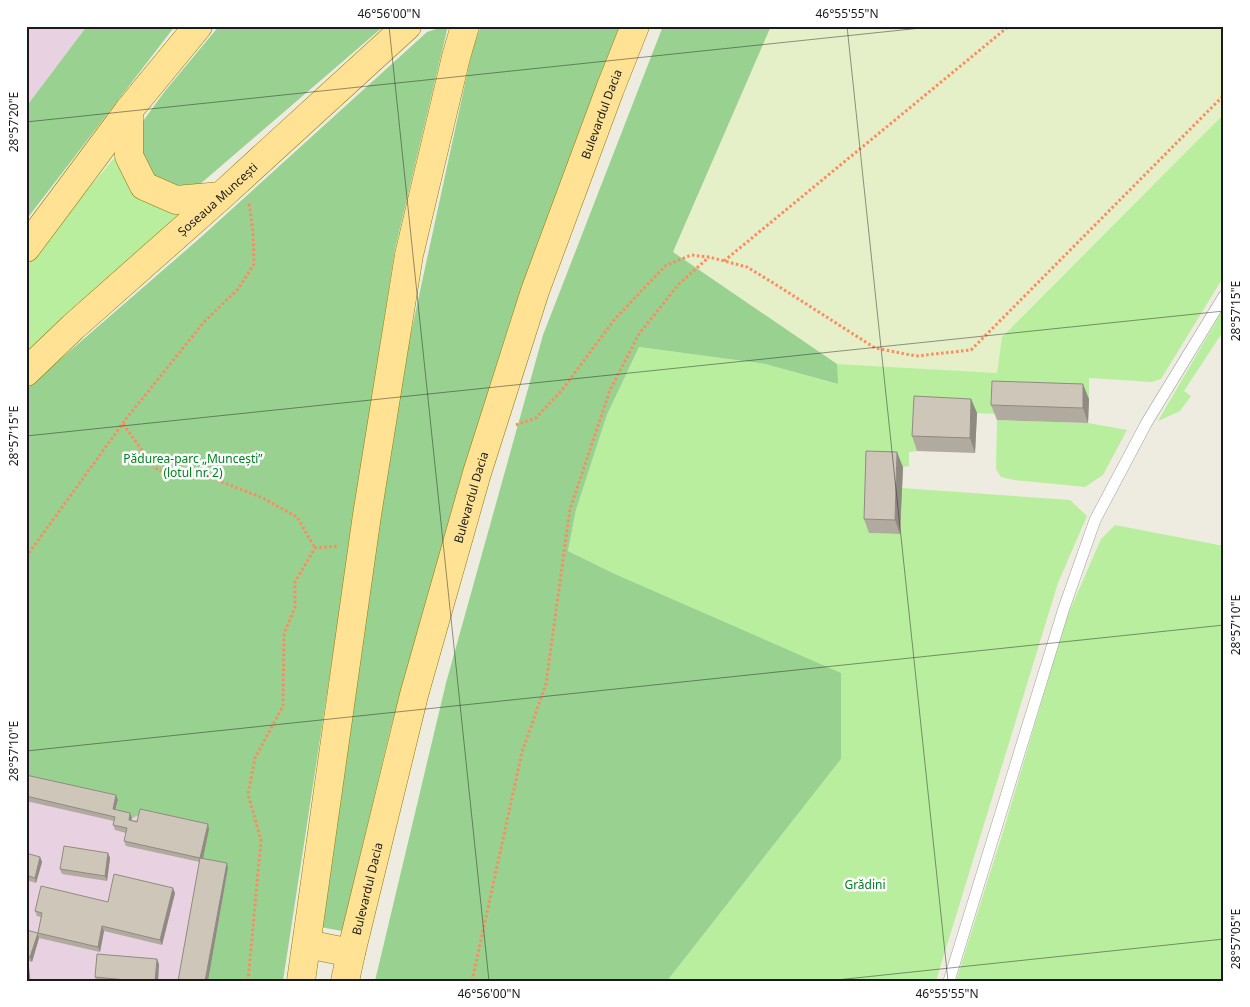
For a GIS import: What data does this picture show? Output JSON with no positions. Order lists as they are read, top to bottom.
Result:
{
  "streets": {
    "main road": ["Bulevardul Dacia", "Șoseaua Muncești"]
  },
  "parks": ["Pădurea-parc „Muncești” (lotul nr. 2)", "Grădini"],
  "coordinates": [
    "46°56'00\"N",
    "46°55'55\"N",
    "28°57'20\"E",
    "28°57'15\"E",
    "28°57'10\"E",
    "28°57'05\"E"
  ]
}
